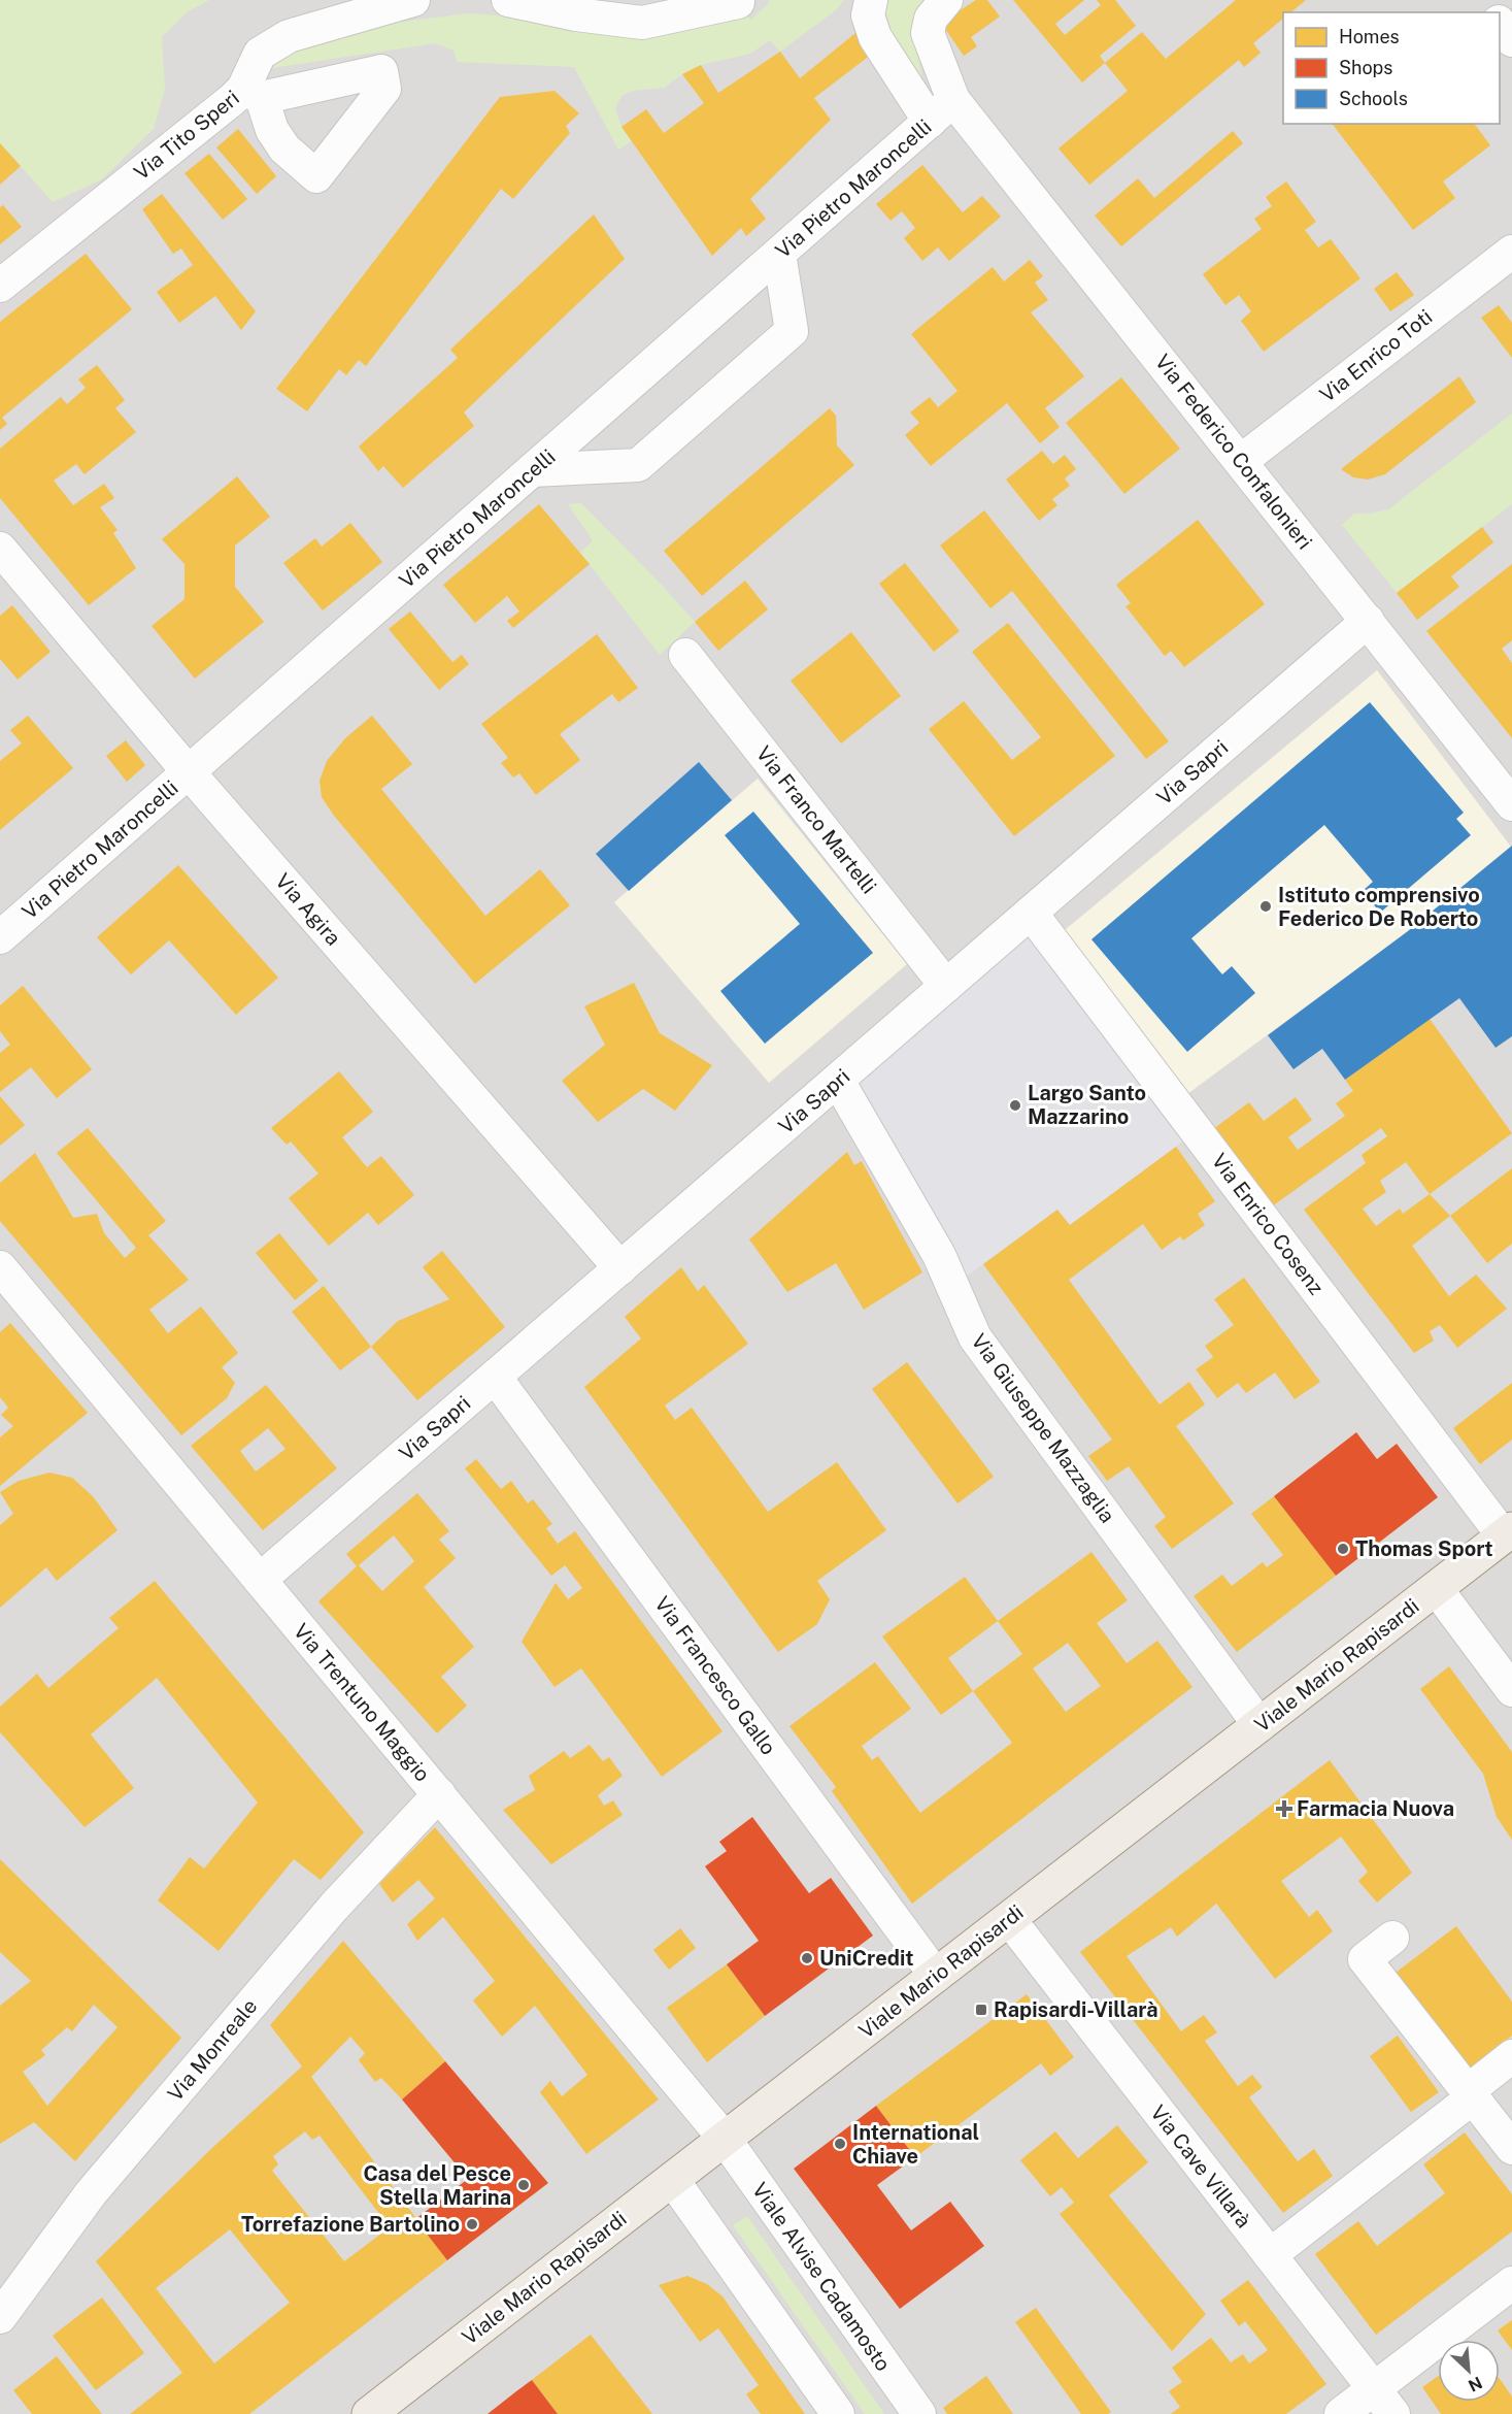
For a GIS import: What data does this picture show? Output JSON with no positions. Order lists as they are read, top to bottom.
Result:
{
  "streets": {
    "main road": ["Viale Mario Rapisardi"],
    "street": [
      "Via Tito Speri",
      "Via Pietro Maroncelli",
      "Via Enrico Toti",
      "Via Federico Confalonieri",
      "Via Sapri",
      "Via Franco Martelli",
      "Via Agira",
      "Via Enrico Cosenz",
      "Via Giuseppe Mazzaglia",
      "Via Francesco Gallo",
      "Via Trentuno Maggio",
      "Via Monreale",
      "Via Cave Villarà",
      "Viale Alvise Cadamosto"
    ]
  },
  "crossings": [
    ["Via Pietro Maroncelli", "Via Federico Confalonieri"],
    ["Via Pietro Maroncelli", "Via Agira"],
    ["Via Enrico Toti", "Via Federico Confalonieri"],
    ["Via Federico Confalonieri", "Via Sapri"],
    ["Via Sapri", "Via Franco Martelli"],
    ["Via Sapri", "Via Agira"],
    ["Via Sapri", "Via Enrico Cosenz"],
    ["Via Sapri", "Via Giuseppe Mazzaglia"],
    ["Via Sapri", "Via Francesco Gallo"],
    ["Via Sapri", "Via Trentuno Maggio"],
    ["Via Enrico Cosenz", "Viale Mario Rapisardi"],
    ["Via Giuseppe Mazzaglia", "Viale Mario Rapisardi"],
    ["Viale Mario Rapisardi", "Via Francesco Gallo"],
    ["Viale Mario Rapisardi", "Via Trentuno Maggio"],
    ["Viale Mario Rapisardi", "Via Cave Villarà"],
    ["Viale Mario Rapisardi", "Viale Alvise Cadamosto"],
    ["Via Trentuno Maggio", "Via Monreale"],
    ["Via Trentuno Maggio", "Viale Alvise Cadamosto"]
  ],
  "places": {
    "other": [
      "Istituto comprensivo Federico De Roberto",
      "Largo Santo Mazzarino",
      "Thomas Sport",
      "UniCredit",
      "International Chiave",
      "Casa del Pesce Stella Marina",
      "Torrefazione Bartolino"
    ],
    "health": ["Farmacia Nuova"],
    "transit": ["Rapisardi-Villarà"]
  },
  "legend": ["Homes", "Shops", "Schools"],
  "north": "bottom right"
}
